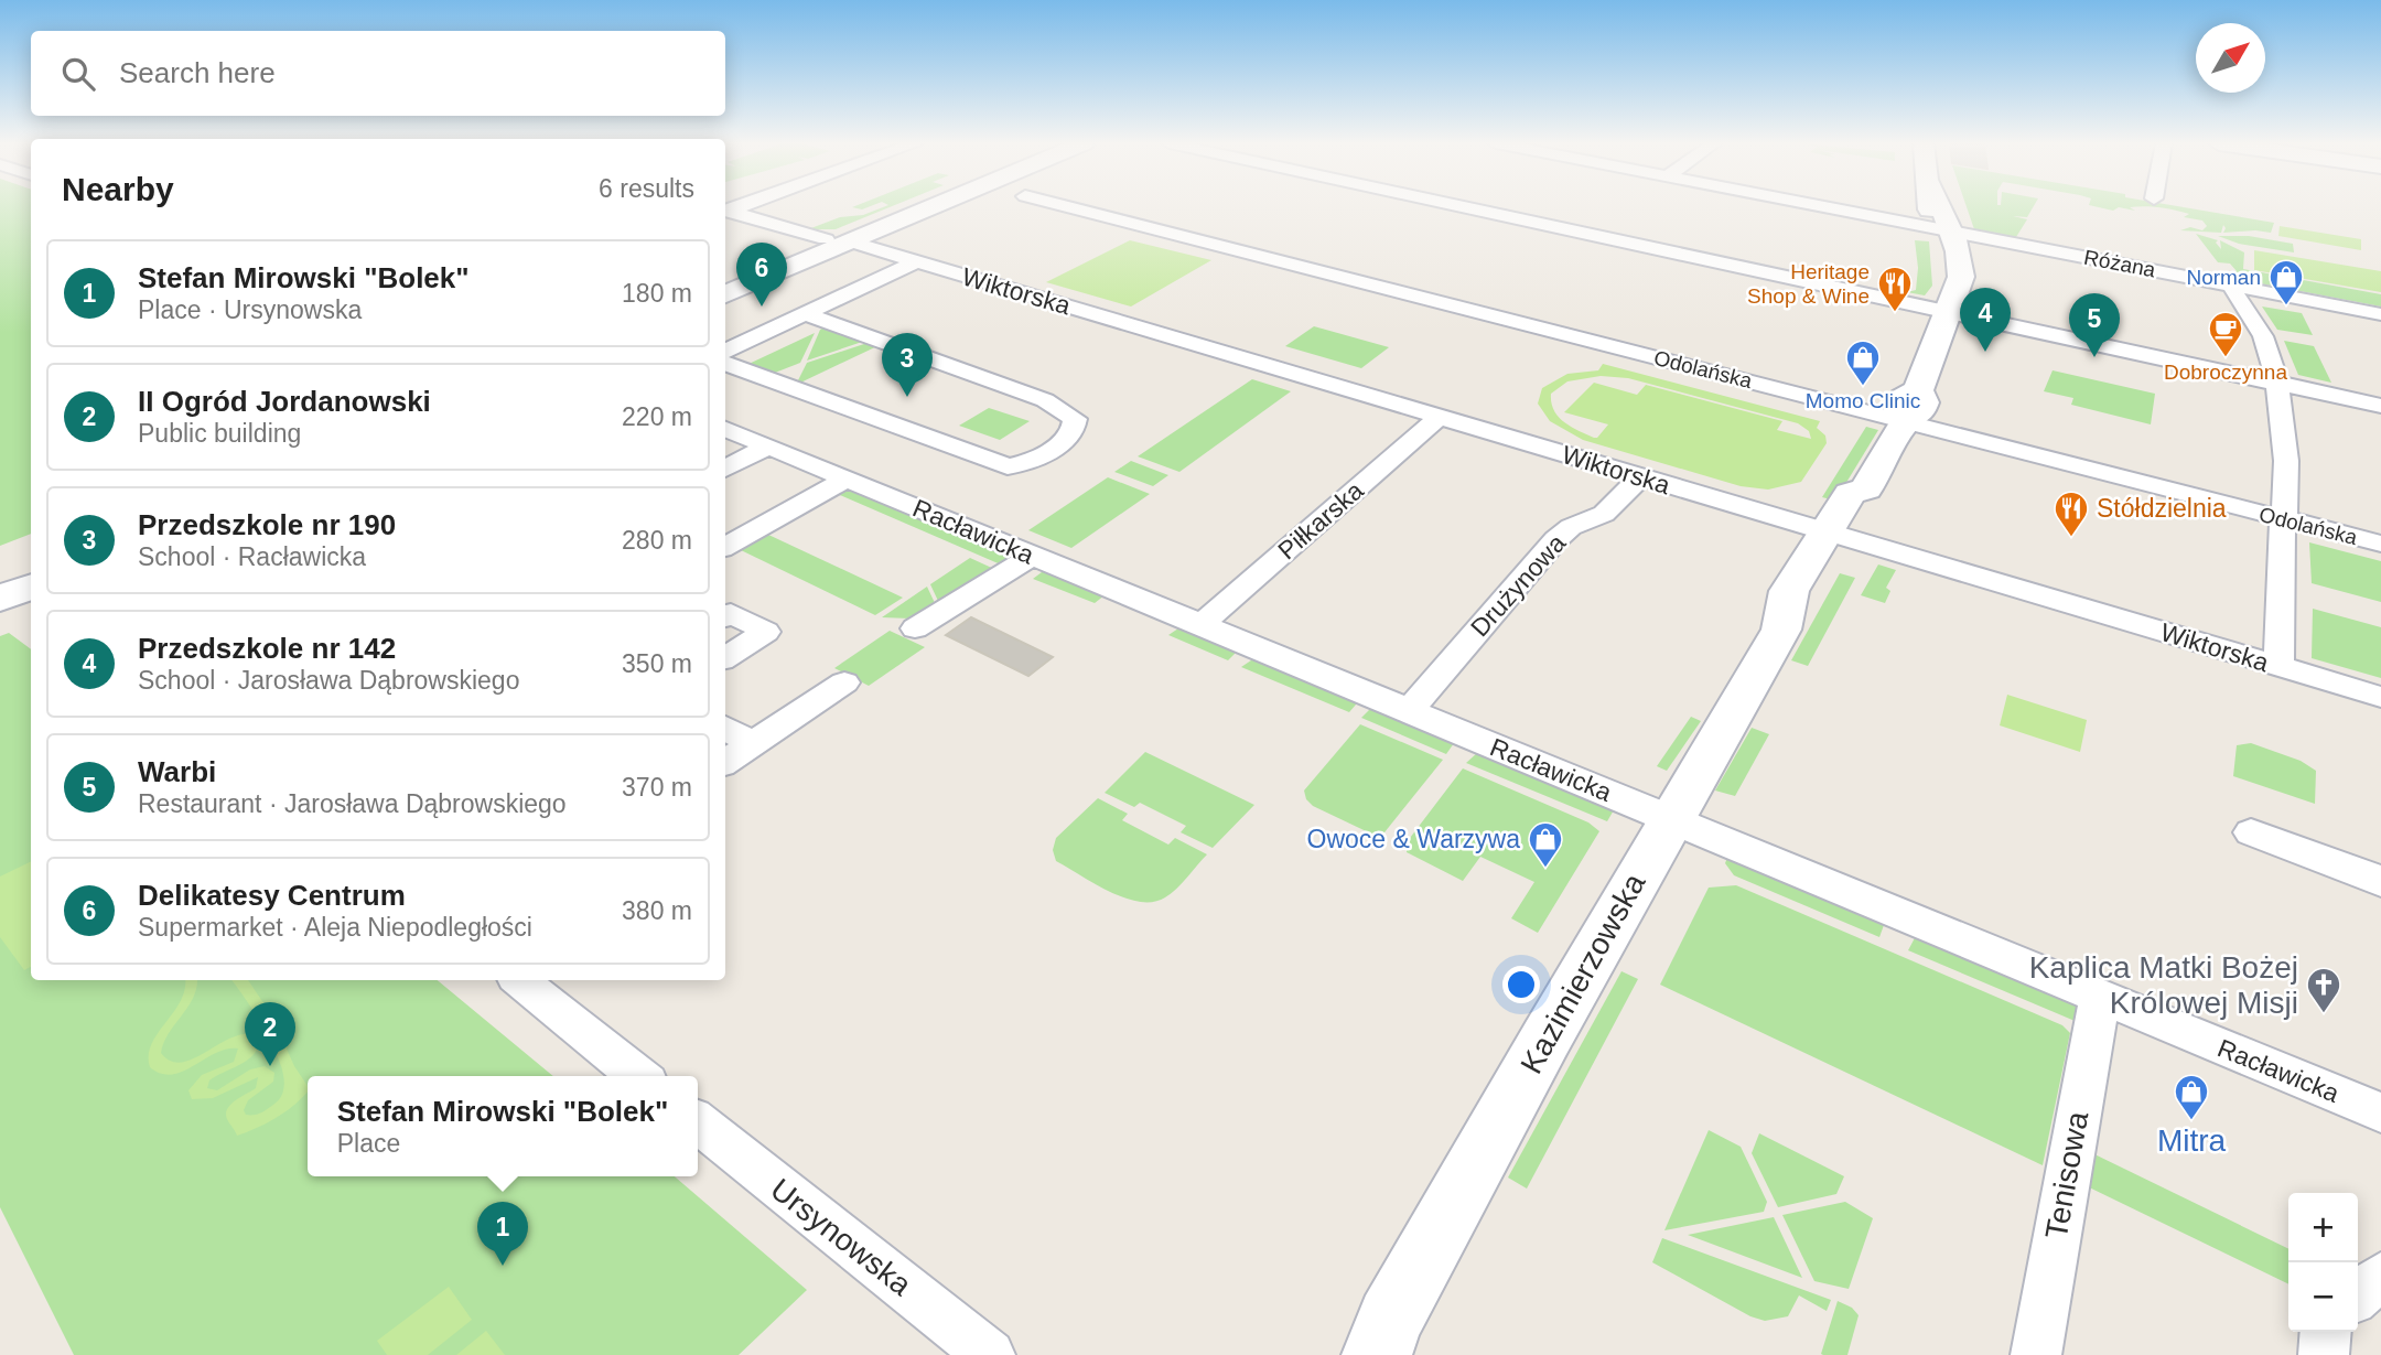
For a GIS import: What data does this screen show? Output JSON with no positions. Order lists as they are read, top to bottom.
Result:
{
  "streets": {
    "street": [
      "Różana",
      "Wiktorska",
      "Odolańska",
      "Piłkarska",
      "Racławicka",
      "Drużynowa",
      "Kazimierzowska",
      "Tenisowa",
      "Ursynowska"
    ]
  },
  "crossings": [
    ["Wiktorska", "Piłkarska"],
    ["Wiktorska", "Drużynowa"],
    ["Wiktorska", "Kazimierzowska"],
    ["Odolańska", "Kazimierzowska"],
    ["Piłkarska", "Racławicka"],
    ["Racławicka", "Drużynowa"],
    ["Racławicka", "Kazimierzowska"],
    ["Racławicka", "Tenisowa"]
  ],
  "places": {
    "shop": [
      "Norman",
      "Momo Clinic",
      "Owoce & Warzywa",
      "Mitra"
    ],
    "restaurant": ["Heritage Shop & Wine", "Stółdzielnia"],
    "cafe": ["Dobroczynna"],
    "church": ["Kaplica Matki Bożej Królowej Misji"]
  },
  "north": "top right",
  "page": {
    "search": "Search here",
    "heading": ["Nearby", "6 results"],
    "list": [
      {
        "mark": "1",
        "name": "Stefan Mirowski \"Bolek\"",
        "note": "Place · Ursynowska",
        "value": "180 m"
      },
      {
        "mark": "2",
        "name": "II Ogród Jordanowski",
        "note": "Public building",
        "value": "220 m"
      },
      {
        "mark": "3",
        "name": "Przedszkole nr 190",
        "note": "School · Racławicka",
        "value": "280 m"
      },
      {
        "mark": "4",
        "name": "Przedszkole nr 142",
        "note": "School · Jarosława Dąbrowskiego",
        "value": "350 m"
      },
      {
        "mark": "5",
        "name": "Warbi",
        "note": "Restaurant · Jarosława Dąbrowskiego",
        "value": "370 m"
      },
      {
        "mark": "6",
        "name": "Delikatesy Centrum",
        "note": "Supermarket · Aleja Niepodległości",
        "value": "380 m"
      }
    ],
    "pins": [
      "6",
      "4",
      "5",
      "3",
      "2",
      "1"
    ],
    "popup": ["Stefan Mirowski \"Bolek\"", "Place"],
    "map_buttons": ["+", "−"]
  }
}
